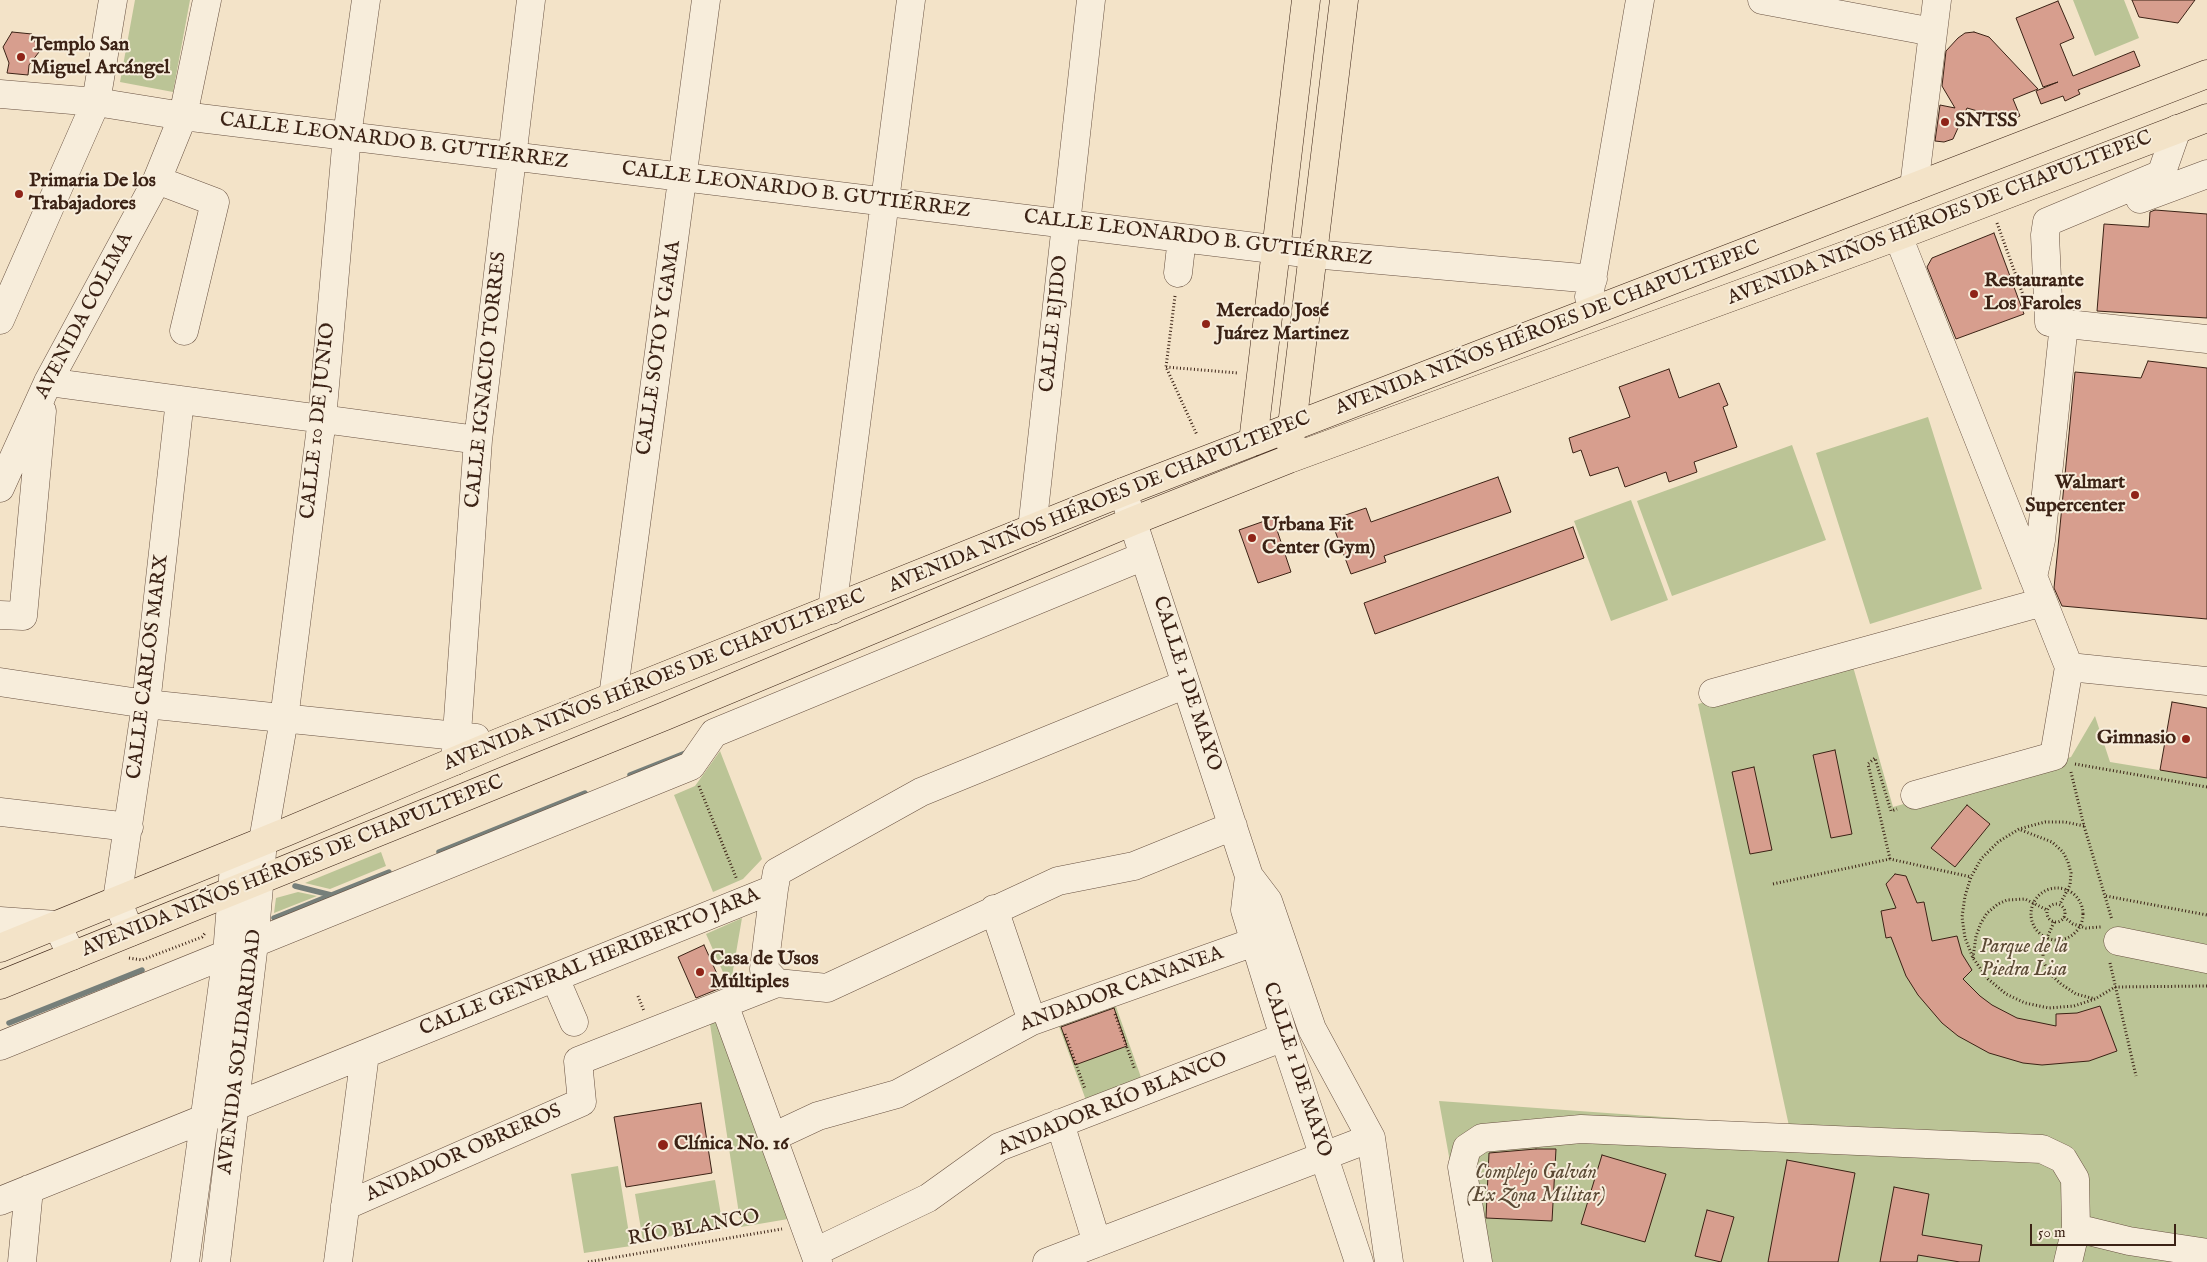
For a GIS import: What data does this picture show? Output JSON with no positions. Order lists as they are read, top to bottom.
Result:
{
  "streets": {
    "main road": ["AVENIDA NIÑOS HÉROES DE CHAPULTEPEC"],
    "street": [
      "CALLE LEONARDO B. GUTIÉRREZ",
      "AVENIDA COLIMA",
      "CALLE EJIDO",
      "CALLE SOTO Y GAMA",
      "CALLE IGNACIO TORRES",
      "CALLE 10 DE JUNIO",
      "CALLE CARLOS MARX",
      "CALLE 1 DE MAYO",
      "CALLE GENERAL HERIBERTO JARA",
      "ANDADOR CANANEA",
      "AVENIDA SOLIDARIDAD",
      "ANDADOR RÍO BLANCO",
      "ANDADOR OBREROS"
    ],
    "path": ["RÍO BLANCO"]
  },
  "crossings": [
    ["CALLE LEONARDO B. GUTIÉRREZ", "AVENIDA COLIMA"],
    ["CALLE LEONARDO B. GUTIÉRREZ", "CALLE EJIDO"],
    ["CALLE LEONARDO B. GUTIÉRREZ", "CALLE SOTO Y GAMA"],
    ["CALLE LEONARDO B. GUTIÉRREZ", "CALLE IGNACIO TORRES"],
    ["CALLE LEONARDO B. GUTIÉRREZ", "CALLE 10 DE JUNIO"],
    ["AVENIDA NIÑOS HÉROES DE CHAPULTEPEC", "CALLE EJIDO"],
    ["AVENIDA NIÑOS HÉROES DE CHAPULTEPEC", "CALLE SOTO Y GAMA"],
    ["AVENIDA NIÑOS HÉROES DE CHAPULTEPEC", "CALLE IGNACIO TORRES"],
    ["AVENIDA NIÑOS HÉROES DE CHAPULTEPEC", "CALLE 10 DE JUNIO"],
    ["AVENIDA NIÑOS HÉROES DE CHAPULTEPEC", "CALLE CARLOS MARX"],
    ["AVENIDA NIÑOS HÉROES DE CHAPULTEPEC", "CALLE 1 DE MAYO"],
    ["AVENIDA NIÑOS HÉROES DE CHAPULTEPEC", "AVENIDA SOLIDARIDAD"],
    ["CALLE 10 DE JUNIO", "AVENIDA SOLIDARIDAD"],
    ["CALLE 1 DE MAYO", "CALLE GENERAL HERIBERTO JARA"],
    ["CALLE 1 DE MAYO", "ANDADOR CANANEA"],
    ["CALLE 1 DE MAYO", "ANDADOR RÍO BLANCO"],
    ["CALLE GENERAL HERIBERTO JARA", "AVENIDA SOLIDARIDAD"]
  ],
  "parks": ["Parque de la Piedra Lisa", "Complejo Galván (Ex Zona Militar)"],
  "places": [
    "Templo San Miguel Arcángel",
    "SNTSS",
    "Primaria De los Trabajadores",
    "Restaurante Los Faroles",
    "Mercado José Juárez Martinez",
    "Walmart Supercenter",
    "Urbana Fit Center (Gym)",
    "Gimnasio",
    "Casa de Usos Múltiples",
    "Clínica No. 16"
  ],
  "scale_bar": "50 m"
}
